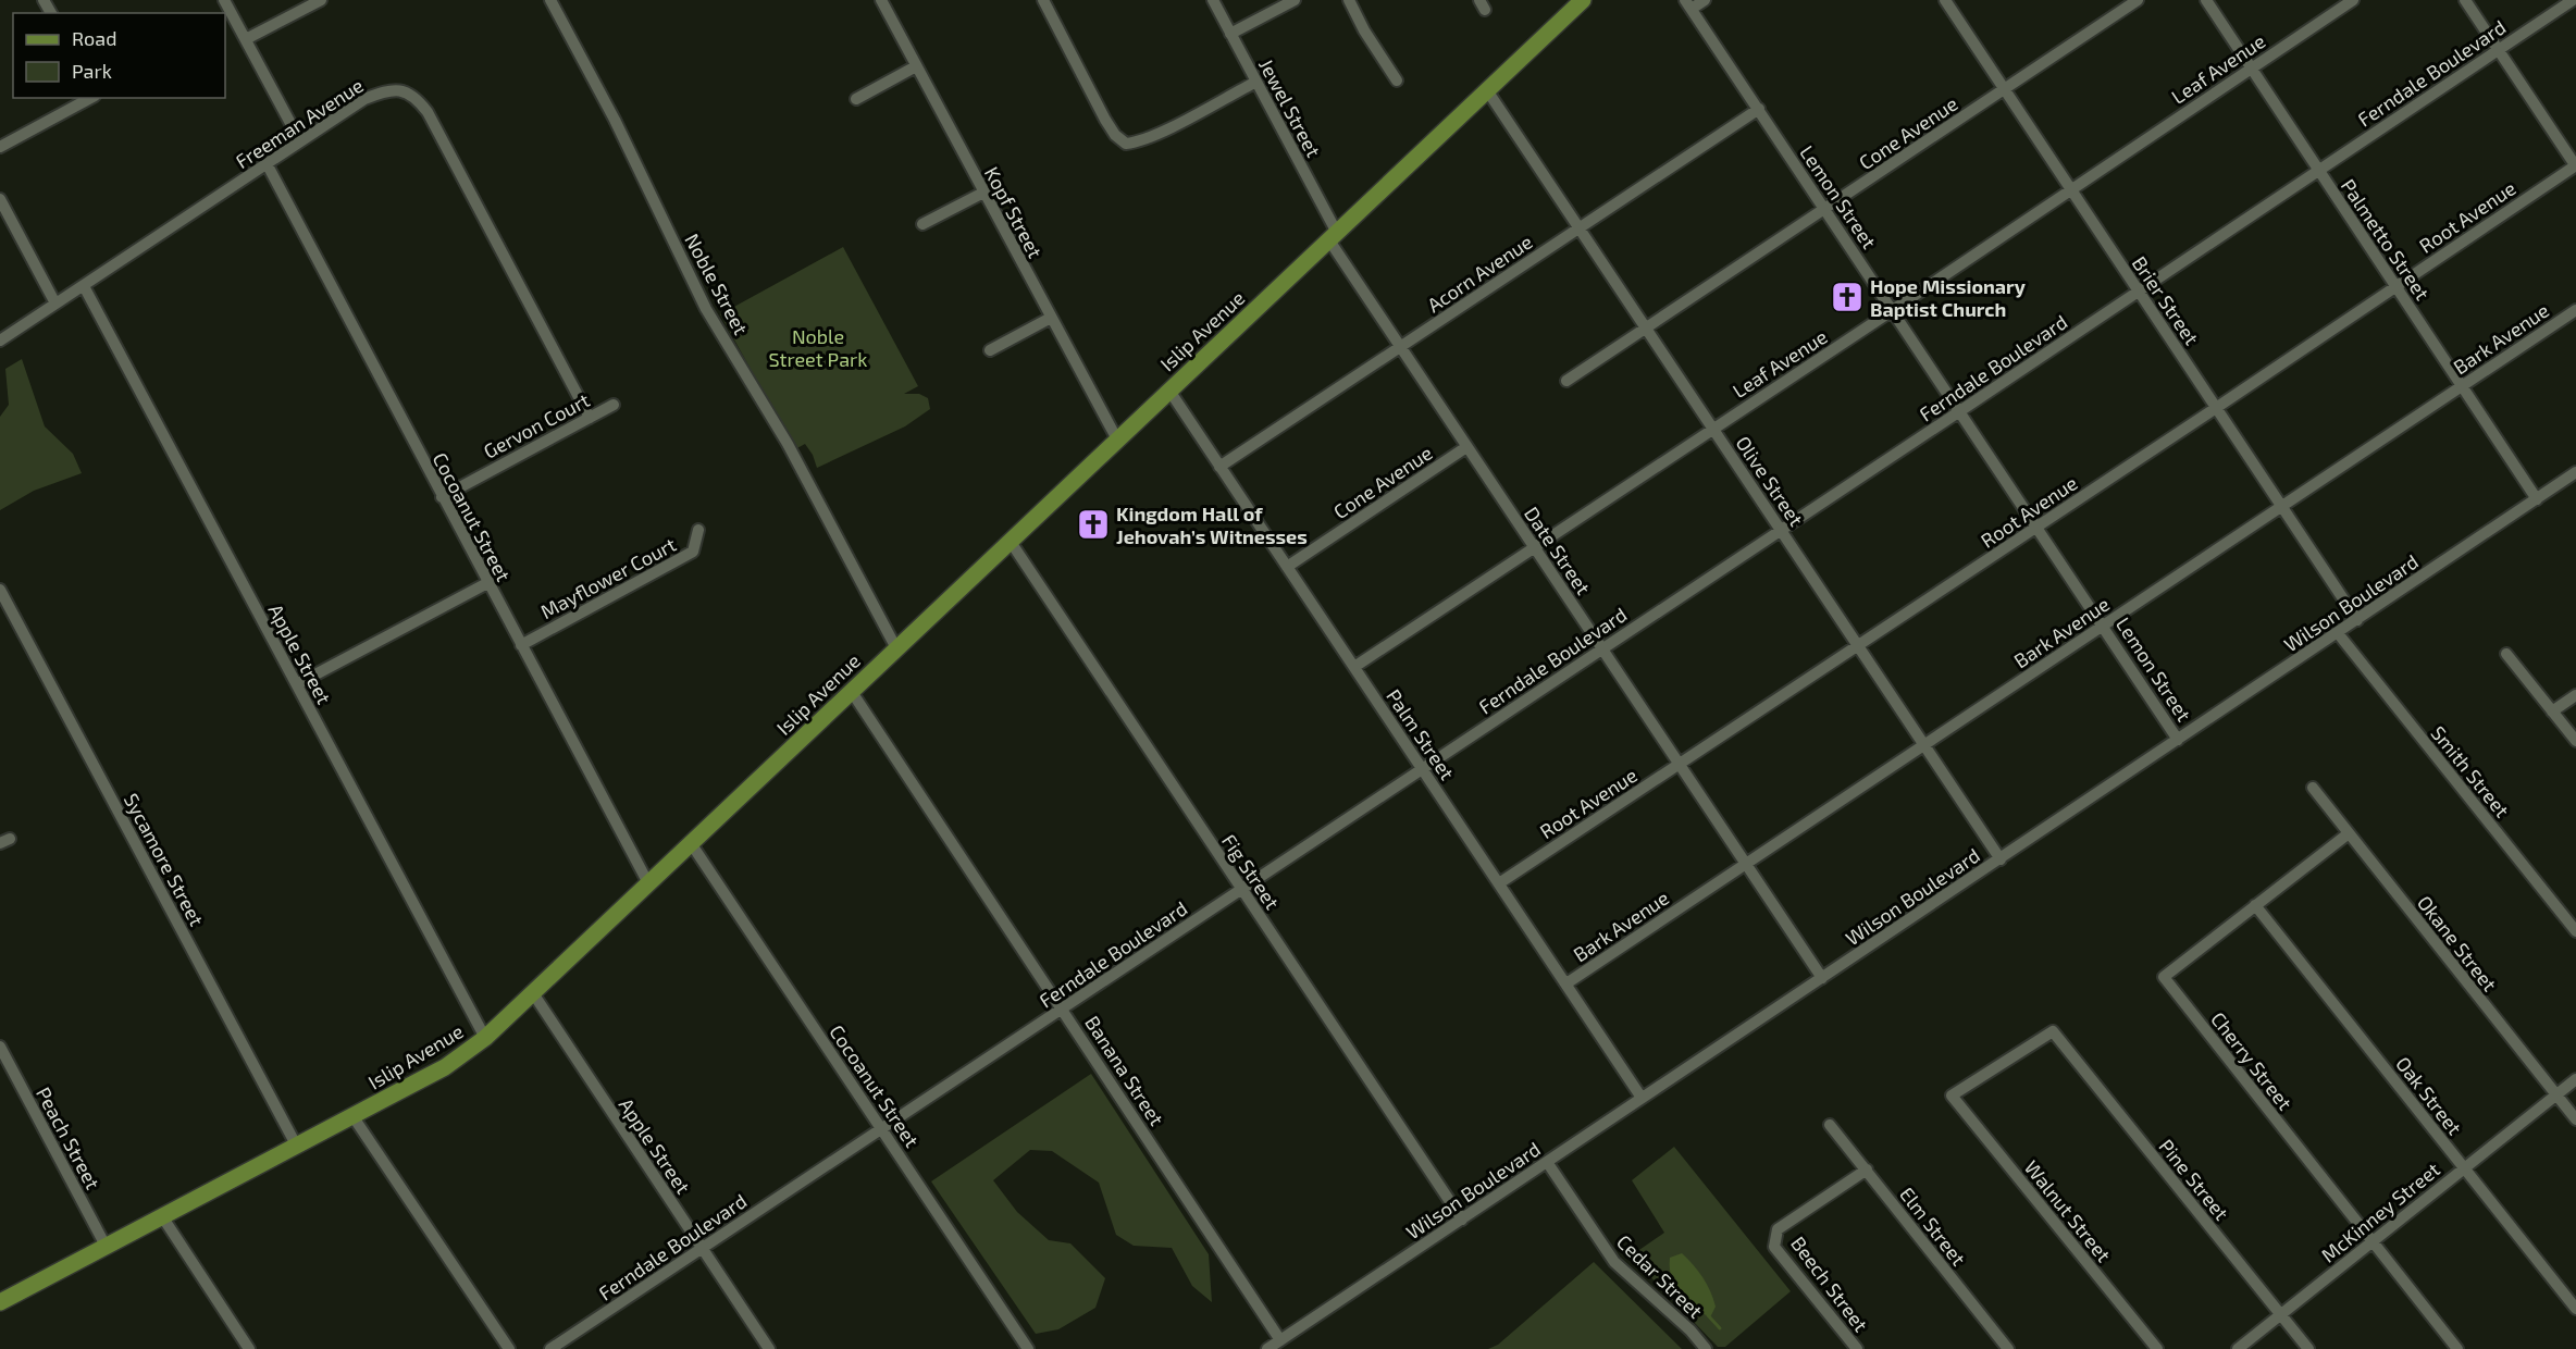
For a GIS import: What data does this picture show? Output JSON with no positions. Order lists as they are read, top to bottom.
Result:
{
  "streets": {
    "main road": ["Islip Avenue"],
    "street": [
      "Leaf Avenue",
      "Ferndale Boulevard",
      "Jewel Street",
      "Freeman Avenue",
      "Cone Avenue",
      "Lemon Street",
      "Kopf Street",
      "Root Avenue",
      "Palmetto Street",
      "Acorn Avenue",
      "Noble Street",
      "Brier Street",
      "Bark Avenue",
      "Gervon Court",
      "Olive Street",
      "Cocoanut Street",
      "Date Street",
      "Mayflower Court",
      "Wilson Boulevard",
      "Apple Street",
      "Palm Street",
      "Smith Street",
      "Sycamore Street",
      "Fig Street",
      "Okane Street",
      "Cherry Street",
      "Banana Street",
      "Oak Street",
      "Peach Street",
      "Pine Street",
      "Walnut Street",
      "McKinney Street",
      "Elm Street",
      "Cedar Street",
      "Beech Street"
    ]
  },
  "crossings": [
    ["Leaf Avenue", "Lemon Street"],
    ["Leaf Avenue", "Palmetto Street"],
    ["Leaf Avenue", "Brier Street"],
    ["Leaf Avenue", "Olive Street"],
    ["Leaf Avenue", "Date Street"],
    ["Leaf Avenue", "Palm Street"],
    ["Ferndale Boulevard", "Lemon Street"],
    ["Ferndale Boulevard", "Palmetto Street"],
    ["Ferndale Boulevard", "Brier Street"],
    ["Ferndale Boulevard", "Olive Street"],
    ["Ferndale Boulevard", "Cocoanut Street"],
    ["Ferndale Boulevard", "Date Street"],
    ["Ferndale Boulevard", "Apple Street"],
    ["Ferndale Boulevard", "Palm Street"],
    ["Ferndale Boulevard", "Fig Street"],
    ["Ferndale Boulevard", "Banana Street"],
    ["Jewel Street", "Islip Avenue"],
    ["Jewel Street", "Date Street"],
    ["Freeman Avenue", "Gervon Court"],
    ["Freeman Avenue", "Cocoanut Street"],
    ["Freeman Avenue", "Apple Street"],
    ["Cone Avenue", "Lemon Street"],
    ["Cone Avenue", "Brier Street"],
    ["Cone Avenue", "Olive Street"],
    ["Cone Avenue", "Date Street"],
    ["Cone Avenue", "Palm Street"],
    ["Lemon Street", "Root Avenue"],
    ["Lemon Street", "Acorn Avenue"],
    ["Lemon Street", "Bark Avenue"],
    ["Lemon Street", "Wilson Boulevard"],
    ["Kopf Street", "Islip Avenue"],
    ["Root Avenue", "Palmetto Street"],
    ["Root Avenue", "Brier Street"],
    ["Root Avenue", "Olive Street"],
    ["Root Avenue", "Date Street"],
    ["Root Avenue", "Palm Street"],
    ["Palmetto Street", "Bark Avenue"],
    ["Palmetto Street", "Wilson Boulevard"],
    ["Acorn Avenue", "Olive Street"],
    ["Acorn Avenue", "Date Street"],
    ["Acorn Avenue", "Palm Street"],
    ["Noble Street", "Islip Avenue"],
    ["Brier Street", "Bark Avenue"],
    ["Brier Street", "Wilson Boulevard"],
    ["Islip Avenue", "Olive Street"],
    ["Islip Avenue", "Cocoanut Street"],
    ["Islip Avenue", "Date Street"],
    ["Islip Avenue", "Apple Street"],
    ["Islip Avenue", "Palm Street"],
    ["Islip Avenue", "Sycamore Street"],
    ["Islip Avenue", "Fig Street"],
    ["Islip Avenue", "Banana Street"],
    ["Islip Avenue", "Peach Street"],
    ["Bark Avenue", "Olive Street"],
    ["Bark Avenue", "Date Street"],
    ["Bark Avenue", "Palm Street"],
    ["Gervon Court", "Cocoanut Street"],
    ["Olive Street", "Wilson Boulevard"],
    ["Cocoanut Street", "Mayflower Court"],
    ["Date Street", "Wilson Boulevard"],
    ["Wilson Boulevard", "Palm Street"],
    ["Wilson Boulevard", "Smith Street"],
    ["Wilson Boulevard", "Fig Street"],
    ["Wilson Boulevard", "Banana Street"],
    ["Wilson Boulevard", "Cedar Street"],
    ["Okane Street", "Cherry Street"],
    ["Okane Street", "McKinney Street"],
    ["Cherry Street", "Oak Street"],
    ["Cherry Street", "McKinney Street"],
    ["Oak Street", "McKinney Street"],
    ["Pine Street", "Walnut Street"],
    ["Pine Street", "McKinney Street"],
    ["Elm Street", "Beech Street"]
  ],
  "parks": ["Noble Street Park"],
  "places": {
    "church": ["Hope Missionary Baptist Church", "Kingdom Hall of Jehovah’s Witnesses"]
  },
  "legend": ["Road", "Park"]
}
